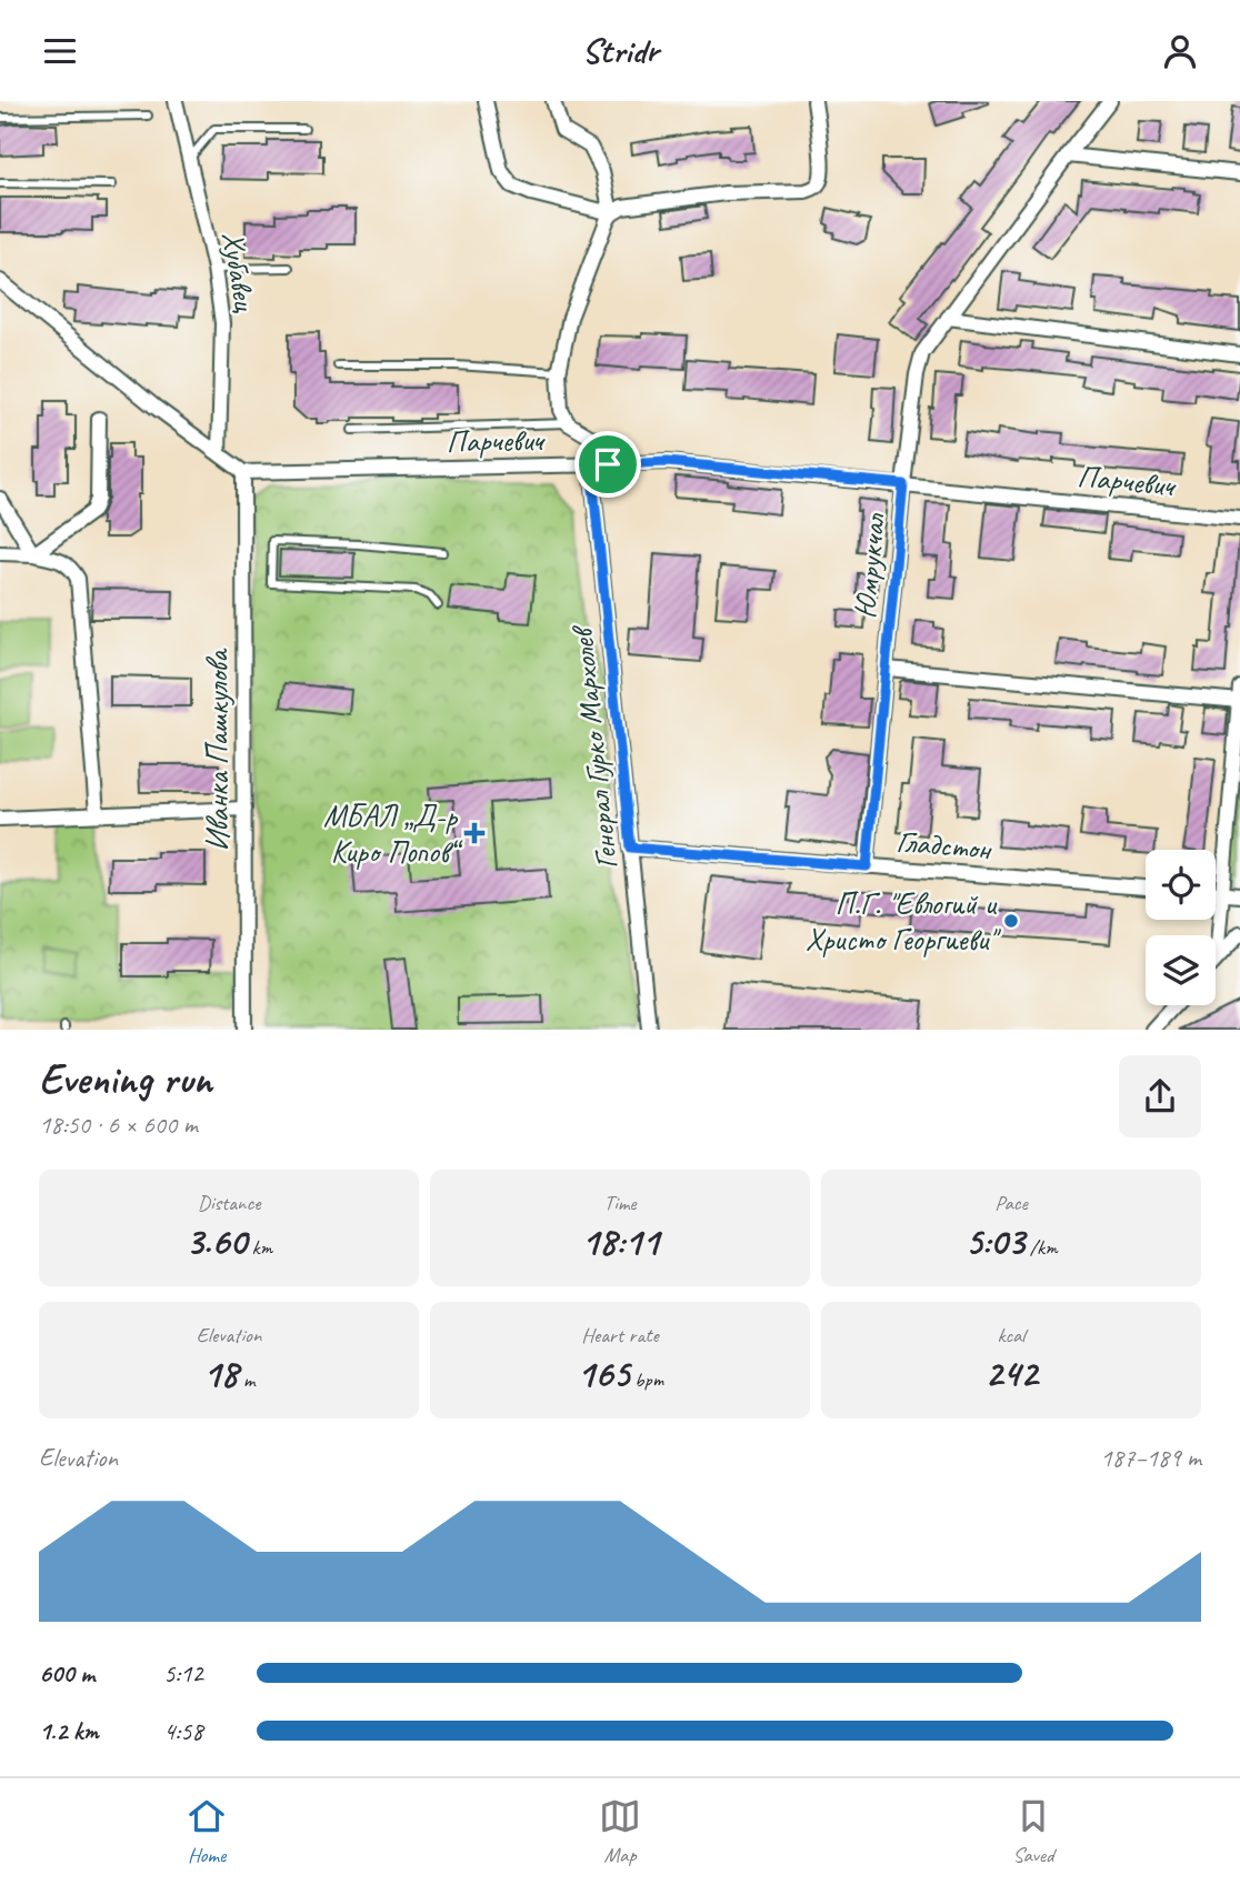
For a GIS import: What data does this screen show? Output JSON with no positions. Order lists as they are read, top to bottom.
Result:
{
  "streets": {
    "street": [
      "Хубавец",
      "Парчевич",
      "Юмрукчал",
      "Генерал Гурко Мархолев",
      "Иванка Пашкулова",
      "Гладстон"
    ]
  },
  "crossings": [
    ["Парчевич", "Юмрукчал"],
    ["Парчевич", "Генерал Гурко Мархолев"],
    ["Парчевич", "Иванка Пашкулова"],
    ["Юмрукчал", "Гладстон"],
    ["Генерал Гурко Мархолев", "Гладстон"]
  ],
  "places": {
    "health": ["МБАЛ „Д-р Киро Попов“"],
    "other": ["П.Г. \"Евлогий и Христо Георгиеви\""]
  },
  "page": {
    "header": "Stridr",
    "heading": ["Evening run", "18:50 · 6 × 600 m"],
    "stats": [
      ["Distance", "3.60 km"],
      ["Time", "18:11"],
      ["Pace", "5:03 /km"],
      ["Elevation", "18 m"],
      ["Heart rate", "165 bpm"],
      ["kcal", "242"]
    ],
    "chart": ["Elevation", "187–189 m"],
    "list": [
      {
        "name": "600 m",
        "note": "5:12"
      },
      {
        "name": "1.2 km",
        "note": "4:58"
      }
    ],
    "tabs": ["Home", "Map", "Saved"]
  }
}
